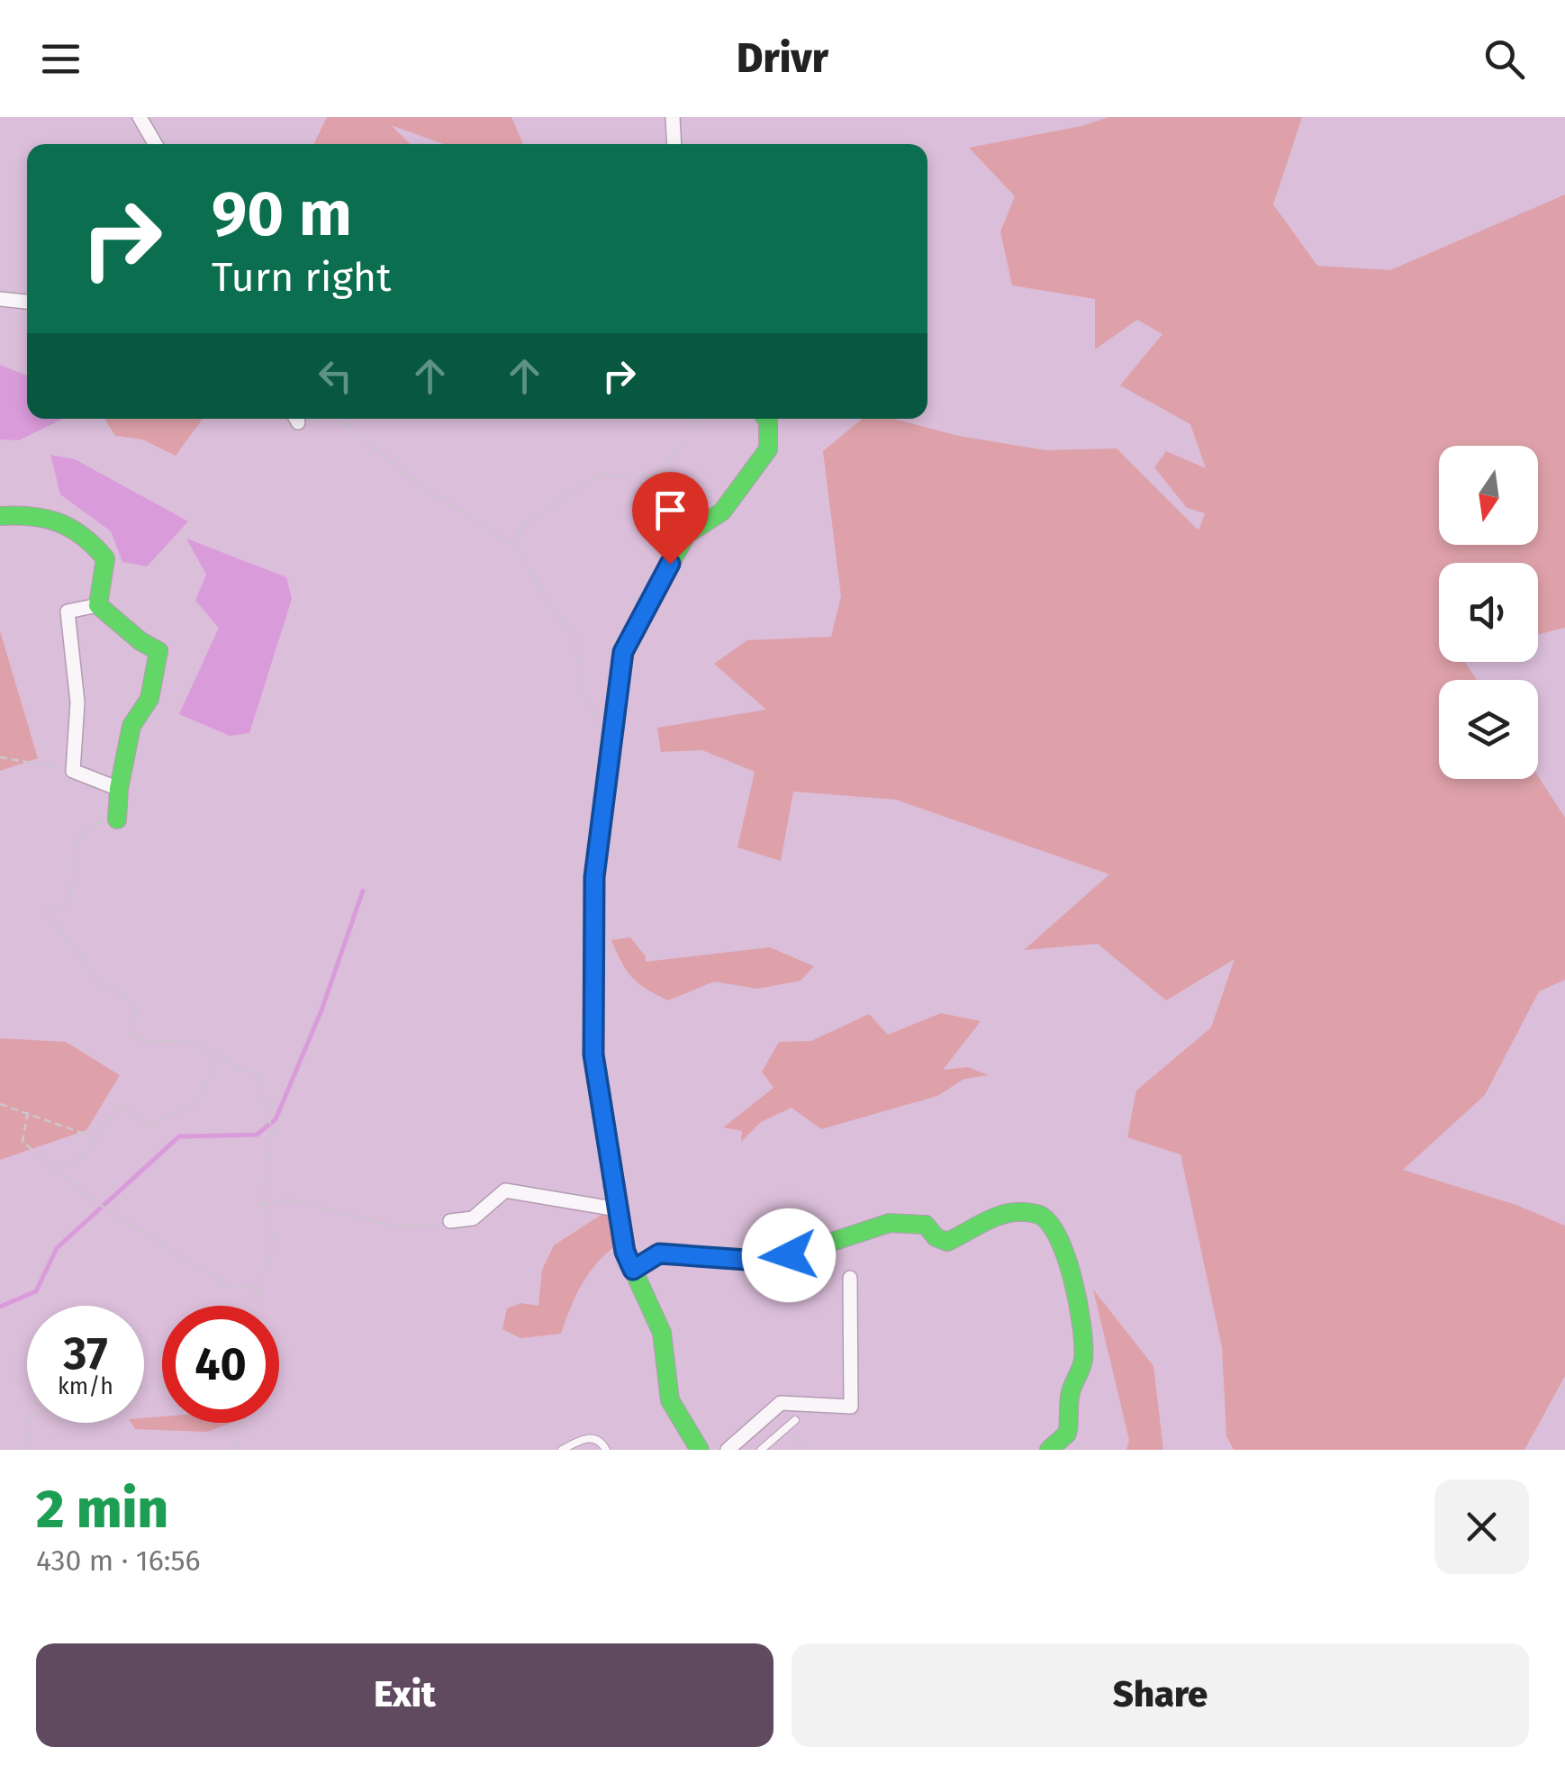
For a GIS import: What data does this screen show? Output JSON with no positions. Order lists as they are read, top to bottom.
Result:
{
  "north": "bottom",
  "page": {
    "header": "Drivr",
    "turn": ["90 m", "Turn right"],
    "speed": "37 km/h",
    "limit": "40",
    "heading": ["2 min", "430 m · 16:56"],
    "buttons": ["Exit", "Share"]
  }
}
